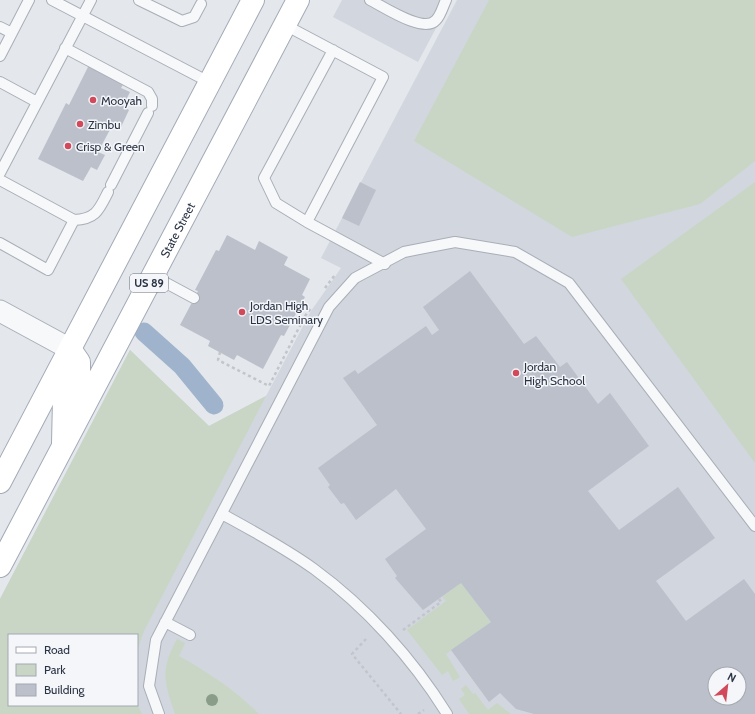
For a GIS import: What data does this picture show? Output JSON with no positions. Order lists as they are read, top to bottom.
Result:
{
  "streets": {
    "main road": ["State Street", "US 89"]
  },
  "places": [
    "Mooyah",
    "Zimbu",
    "Crisp & Green",
    "Jordan High LDS Seminary",
    "Jordan High School"
  ],
  "legend": ["Road", "Park", "Building"],
  "north": "top right"
}
